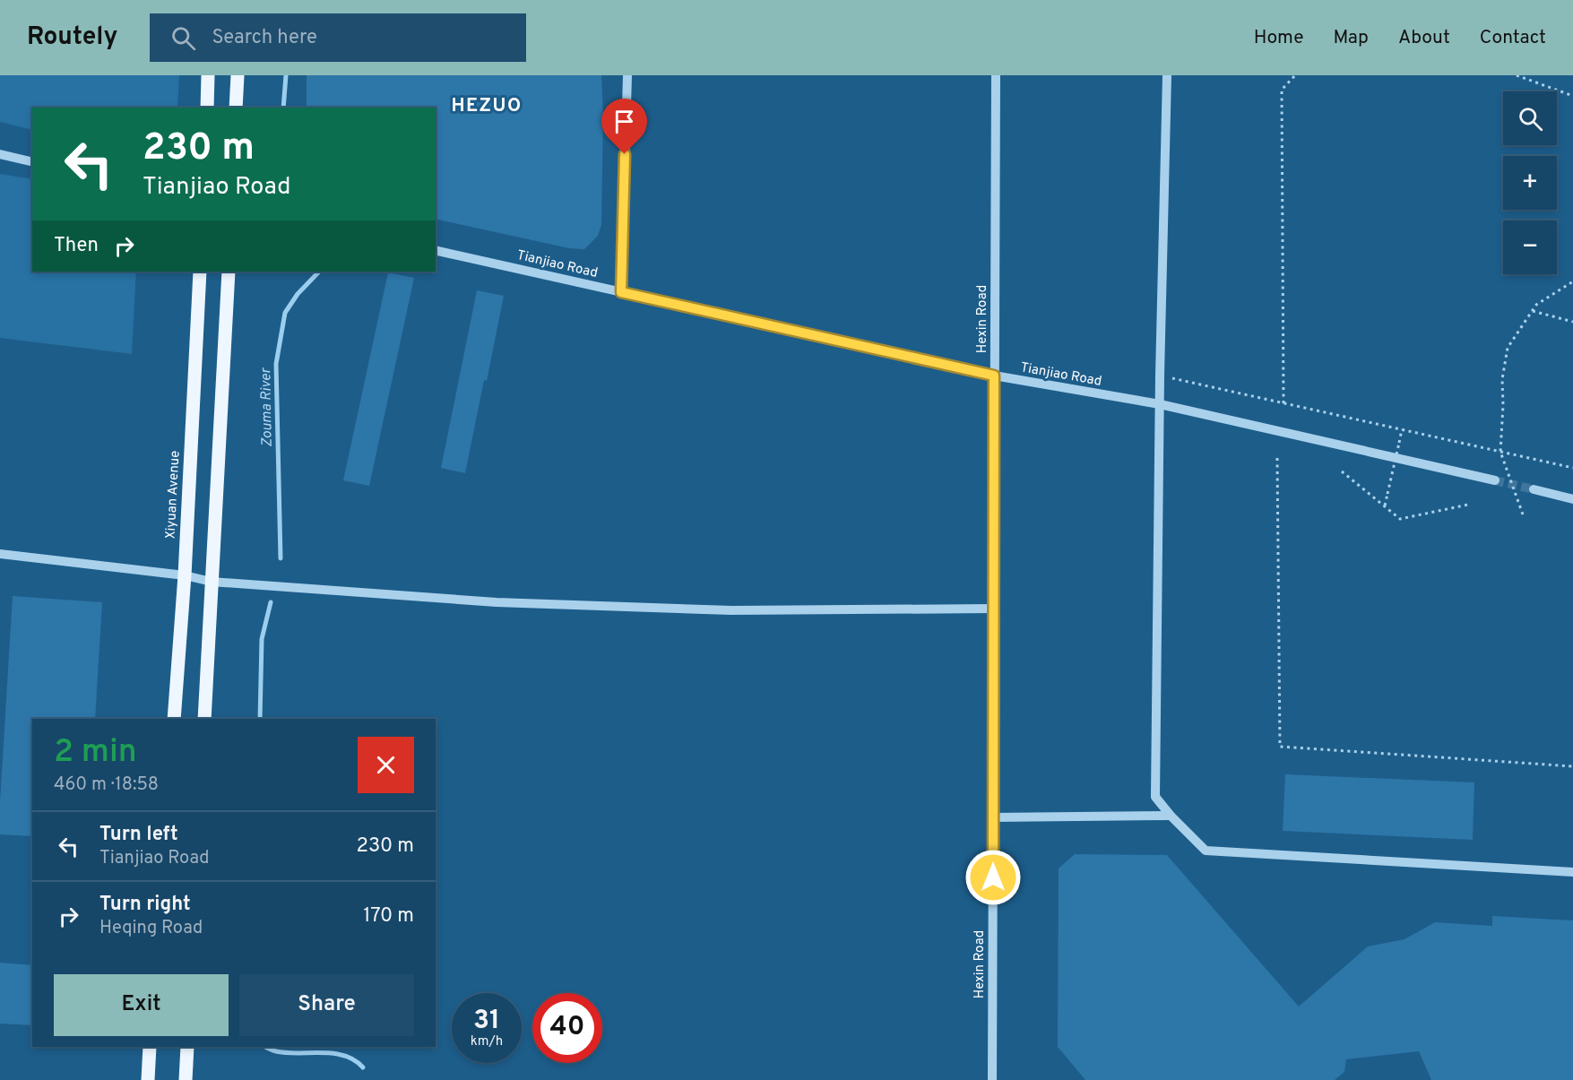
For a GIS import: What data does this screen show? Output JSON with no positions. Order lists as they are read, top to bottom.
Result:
{
  "streets": {
    "main road": ["Xiyuan Avenue"],
    "street": ["Tianjiao Road", "Hexin Road"]
  },
  "crossings": [
    ["Tianjiao Road", "Hexin Road"]
  ],
  "districts": ["HEZUO"],
  "water": ["Zouma River"],
  "page": {
    "header": "Routely",
    "search": "Search here",
    "nav": [
      "Home",
      "Map",
      "About",
      "Contact"
    ],
    "map_buttons": ["+", "−"],
    "turn": ["230 m", "Tianjiao Road"],
    "then": "Then",
    "heading": ["2 min", "460 m · 18:58"],
    "list": [
      {
        "name": "Turn left",
        "note": "Tianjiao Road",
        "value": "230 m"
      },
      {
        "name": "Turn right",
        "note": "Heqing Road",
        "value": "170 m"
      }
    ],
    "buttons": ["Exit", "Share"],
    "speed": "31 km/h",
    "limit": "40"
  }
}
